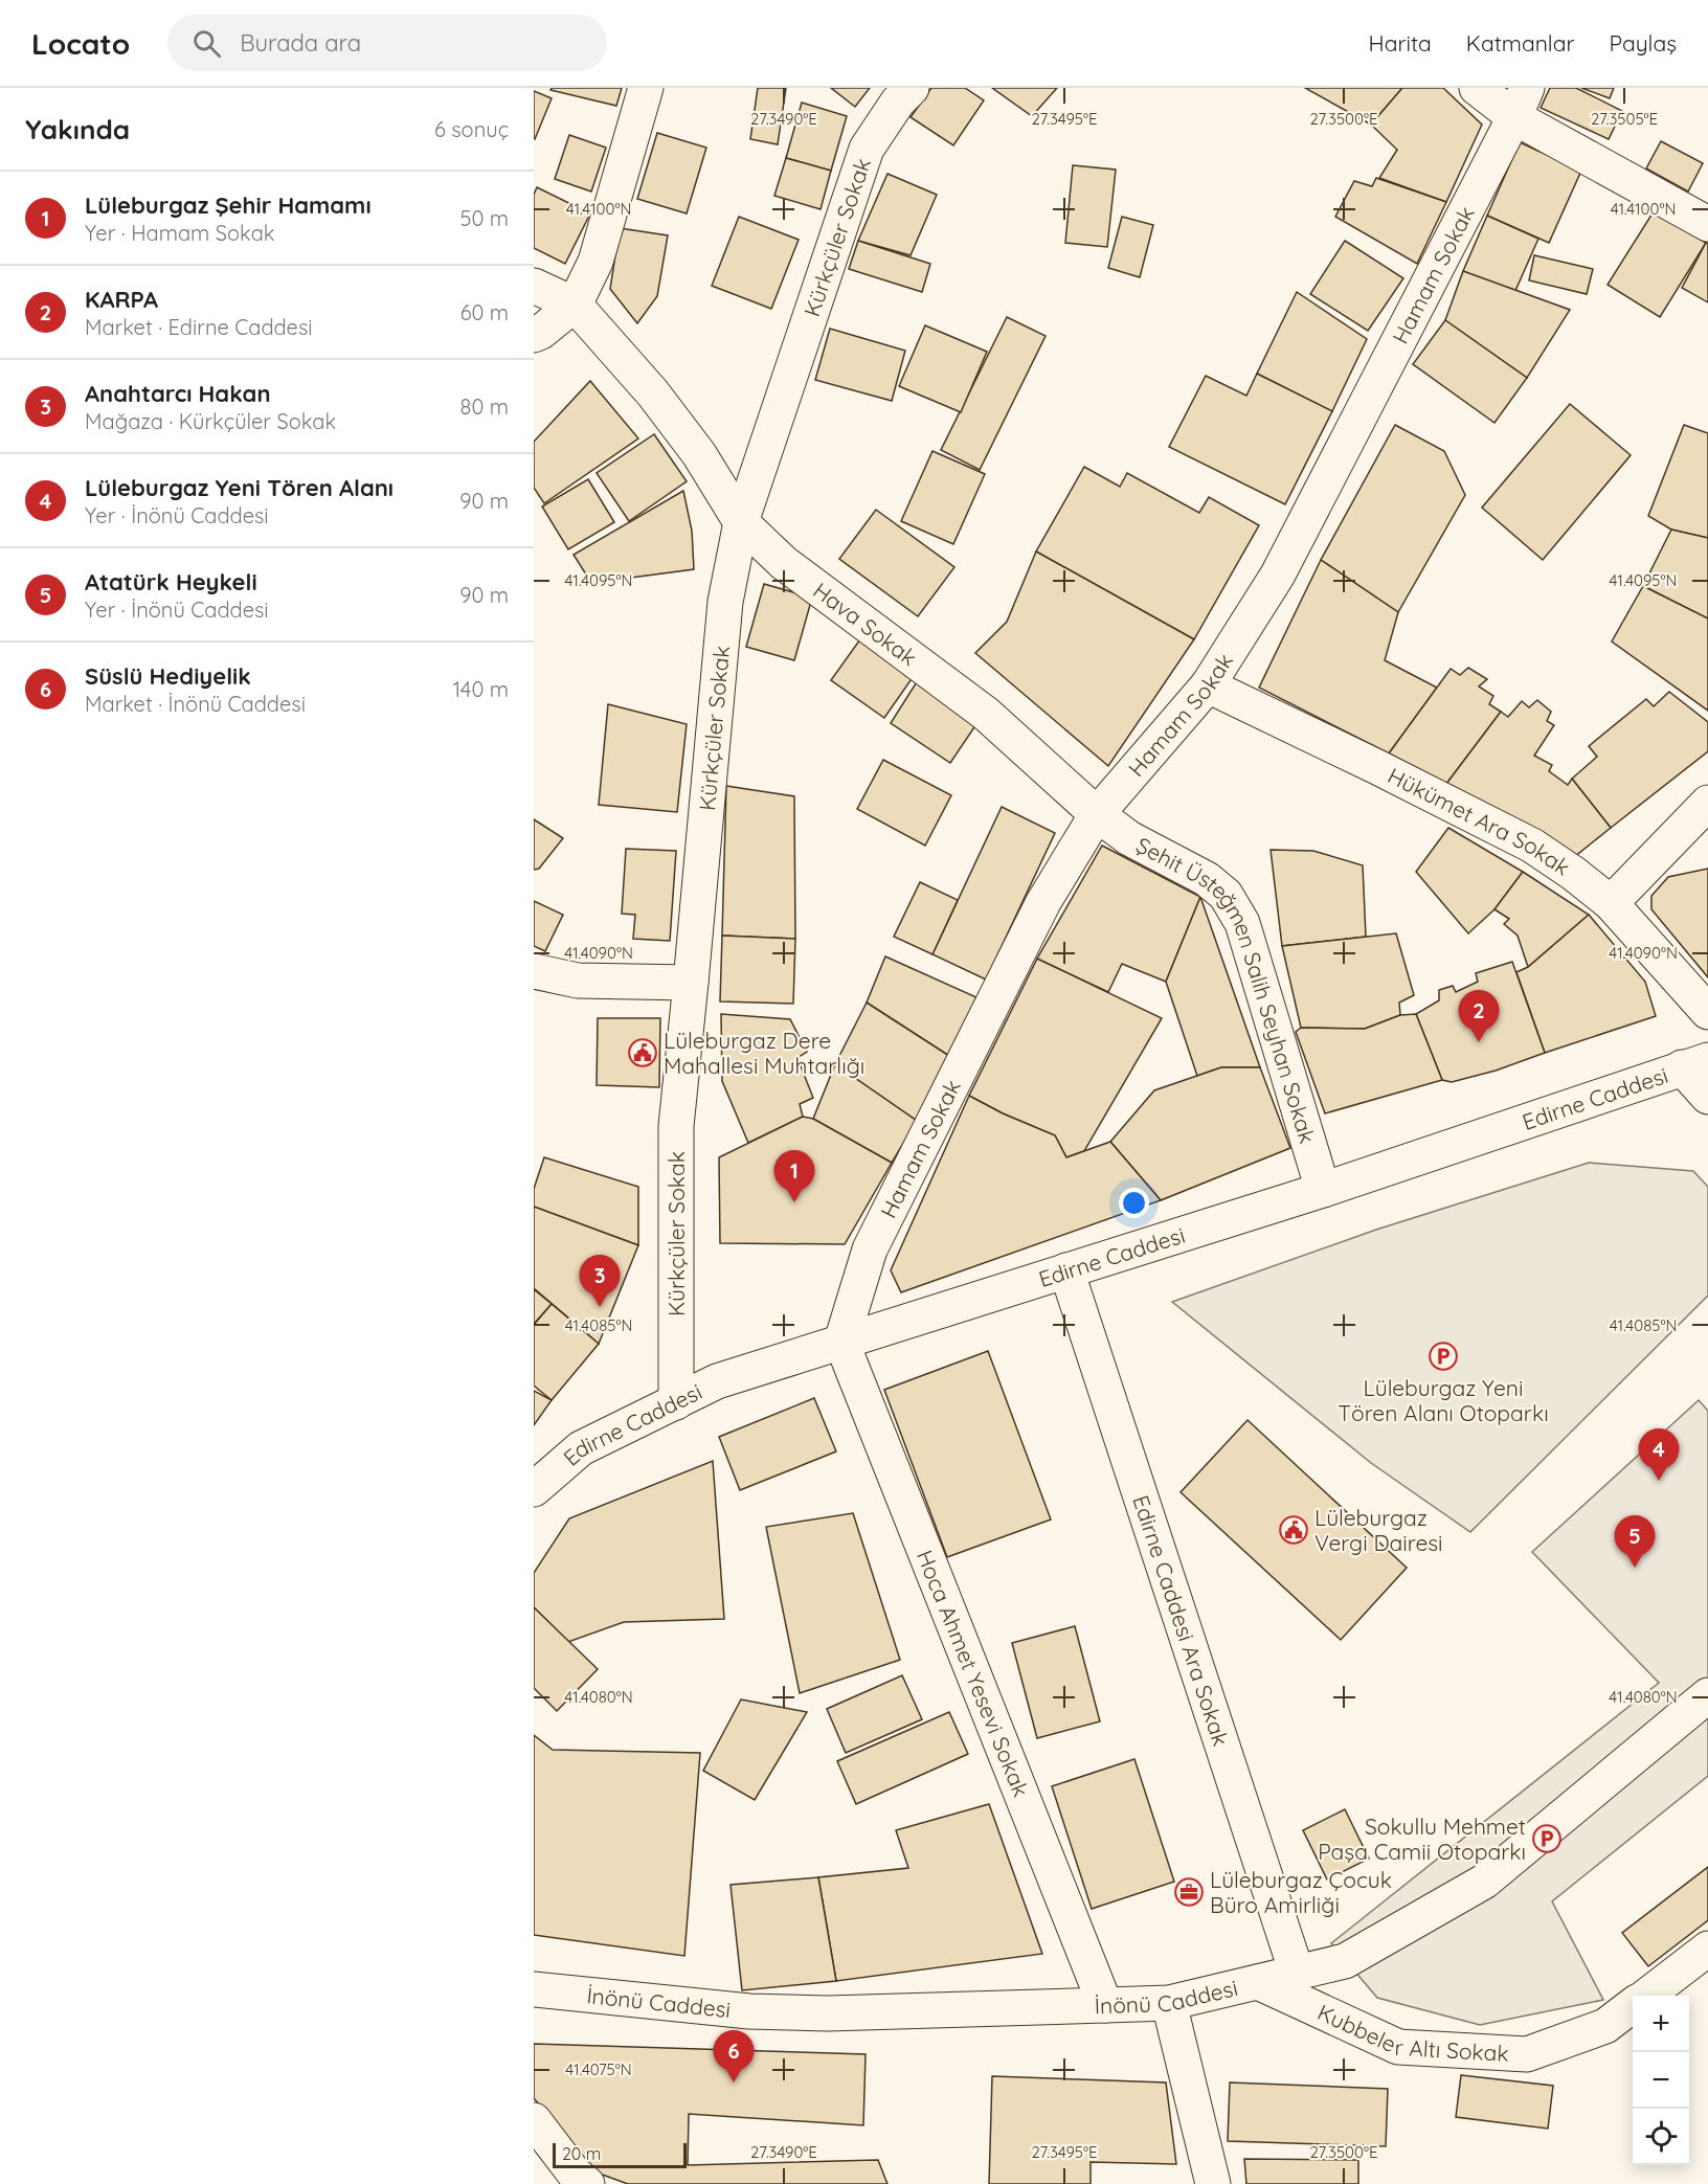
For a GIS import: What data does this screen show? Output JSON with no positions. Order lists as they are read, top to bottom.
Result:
{
  "streets": {
    "street": [
      "Kürkçüler Sokak",
      "Hamam Sokak",
      "Hava Sokak",
      "Hükümet Ara Sokak",
      "Şehit Üsteğmen Salih Seyhan Sokak",
      "Edirne Caddesi",
      "Edirne Caddesi Ara Sokak",
      "Hoca Ahmet Yesevi Sokak",
      "İnönü Caddesi",
      "Kubbeler Altı Sokak"
    ]
  },
  "crossings": [
    ["Kürkçüler Sokak", "Hava Sokak"],
    ["Kürkçüler Sokak", "Edirne Caddesi"],
    ["Hamam Sokak", "Hava Sokak"],
    ["Hamam Sokak", "Hükümet Ara Sokak"],
    ["Hamam Sokak", "Şehit Üsteğmen Salih Seyhan Sokak"],
    ["Hamam Sokak", "Edirne Caddesi"],
    ["Hamam Sokak", "Hoca Ahmet Yesevi Sokak"],
    ["Hava Sokak", "Şehit Üsteğmen Salih Seyhan Sokak"],
    ["Şehit Üsteğmen Salih Seyhan Sokak", "Edirne Caddesi"],
    ["Edirne Caddesi", "Edirne Caddesi Ara Sokak"],
    ["Edirne Caddesi", "Hoca Ahmet Yesevi Sokak"],
    ["Edirne Caddesi Ara Sokak", "İnönü Caddesi"],
    ["Hoca Ahmet Yesevi Sokak", "İnönü Caddesi"],
    ["İnönü Caddesi", "Kubbeler Altı Sokak"]
  ],
  "places": {
    "public building": ["Lüleburgaz Dere Mahallesi Muhtarlığı", "Lüleburgaz Vergi Dairesi"],
    "parking": ["Lüleburgaz Yeni Tören Alanı Otoparkı", "Sokullu Mehmet Paşa Camii Otoparkı"],
    "office": ["Lüleburgaz Çocuk Büro Amirliği"]
  },
  "scale_bar": "20 m",
  "page": {
    "header": "Locato",
    "search": "Burada ara",
    "nav": ["Harita", "Katmanlar", "Paylaş"],
    "heading": ["Yakında", "6 sonuç"],
    "list": [
      {
        "mark": "1",
        "name": "Lüleburgaz Şehir Hamamı",
        "note": "Yer · Hamam Sokak",
        "value": "50 m"
      },
      {
        "mark": "2",
        "name": "KARPA",
        "note": "Market · Edirne Caddesi",
        "value": "60 m"
      },
      {
        "mark": "3",
        "name": "Anahtarcı Hakan",
        "note": "Mağaza · Kürkçüler Sokak",
        "value": "80 m"
      },
      {
        "mark": "4",
        "name": "Lüleburgaz Yeni Tören Alanı",
        "note": "Yer · İnönü Caddesi",
        "value": "90 m"
      },
      {
        "mark": "5",
        "name": "Atatürk Heykeli",
        "note": "Yer · İnönü Caddesi",
        "value": "90 m"
      },
      {
        "mark": "6",
        "name": "Süslü Hediyelik",
        "note": "Market · İnönü Caddesi",
        "value": "140 m"
      }
    ],
    "pins": [
      "2",
      "1",
      "3",
      "4",
      "5",
      "6"
    ],
    "map_buttons": ["+", "−"],
    "scale": "20 m"
  },
  "coordinates": [
    "27.3490°E",
    "27.3495°E",
    "27.3500°E",
    "27.3505°E",
    "41.4100°N",
    "41.4095°N",
    "41.4090°N",
    "41.4085°N",
    "41.4080°N",
    "41.4075°N"
  ]
}
